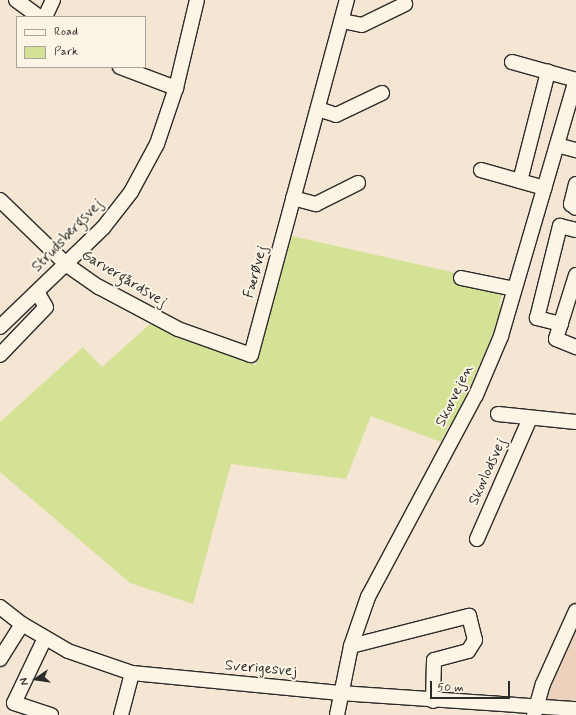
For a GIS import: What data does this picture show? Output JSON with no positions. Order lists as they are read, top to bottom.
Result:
{
  "streets": {
    "street": [
      "Strudsbergsvej",
      "Færøvej",
      "Garvergårdsvej",
      "Skovvejen",
      "Skovlodsvej",
      "Sverigesvej"
    ]
  },
  "crossings": [
    ["Strudsbergsvej", "Garvergårdsvej"],
    ["Færøvej", "Garvergårdsvej"],
    ["Skovvejen", "Sverigesvej"]
  ],
  "legend": ["Road", "Park"],
  "scale_bar": "50 m",
  "north": "left"
}
